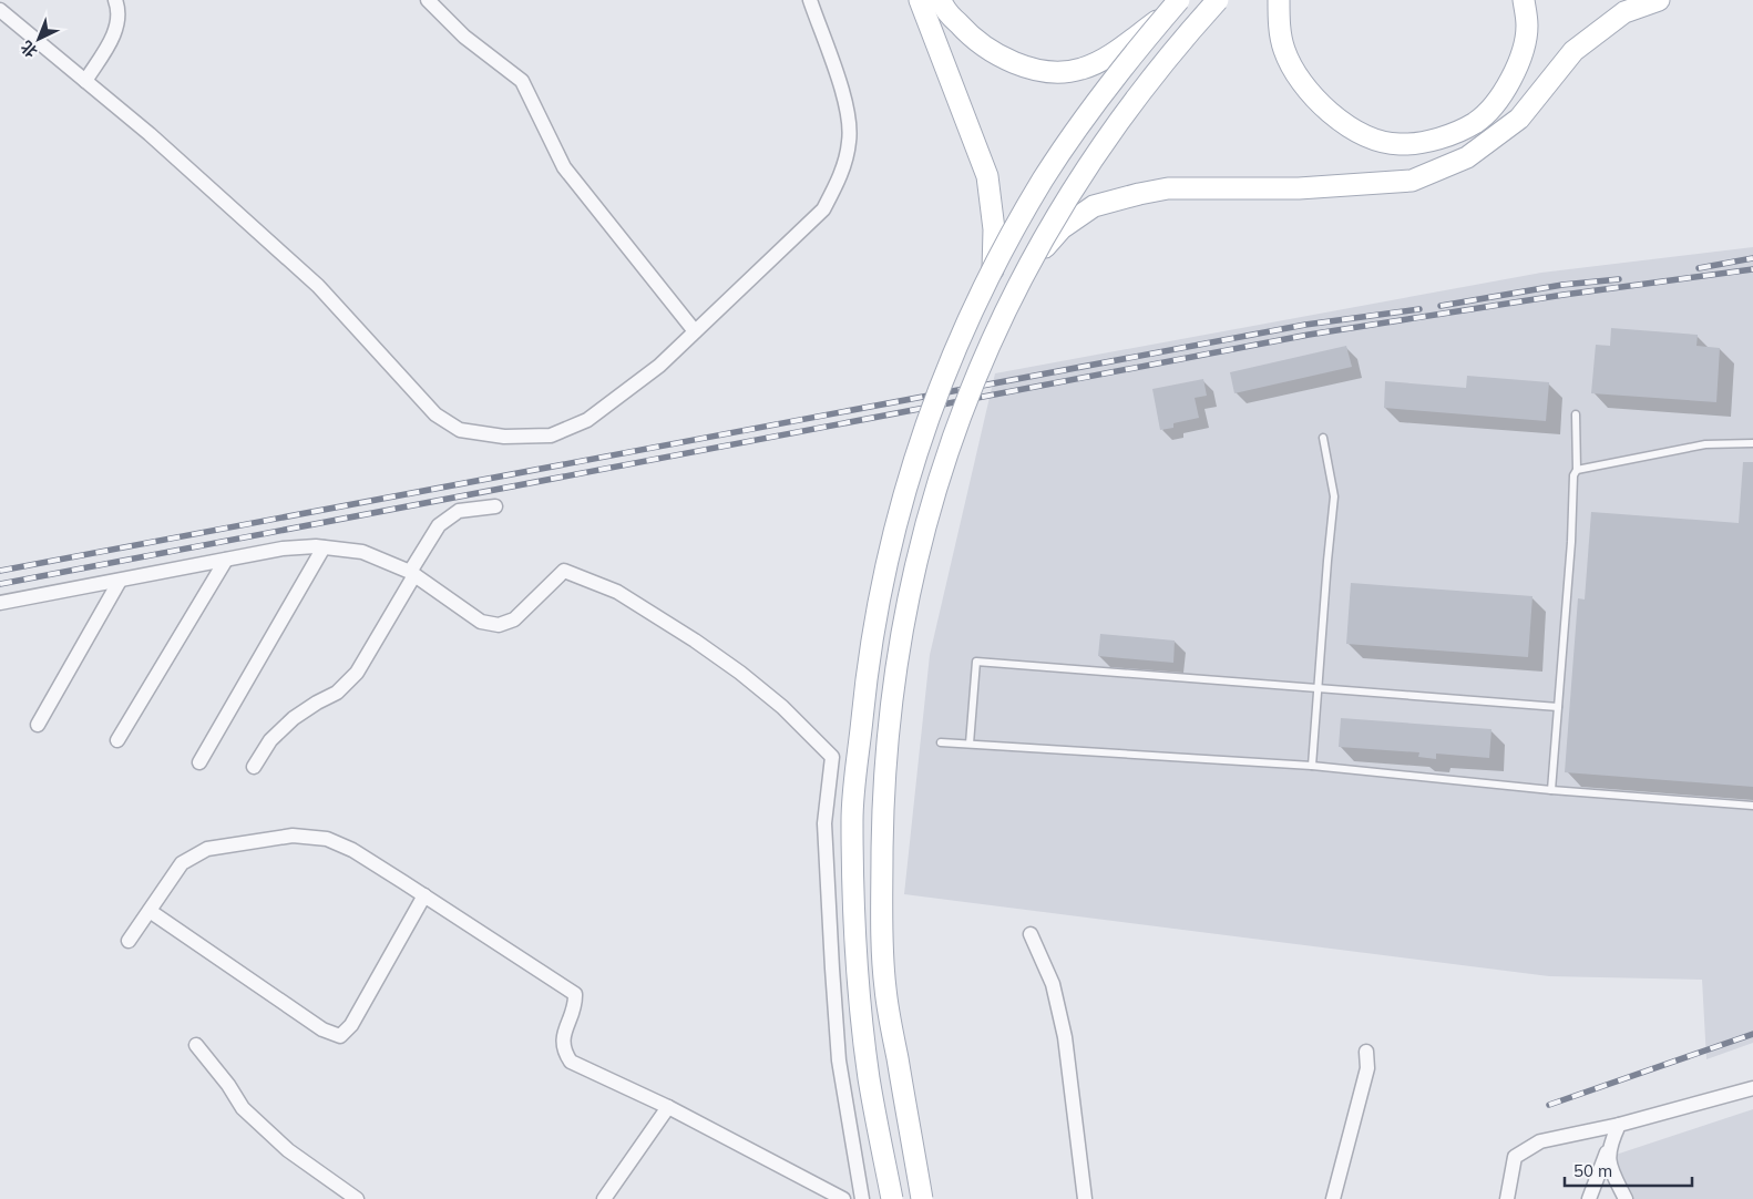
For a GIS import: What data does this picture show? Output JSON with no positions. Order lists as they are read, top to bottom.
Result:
{
  "scale_bar": "50 m",
  "north": "bottom left"
}
